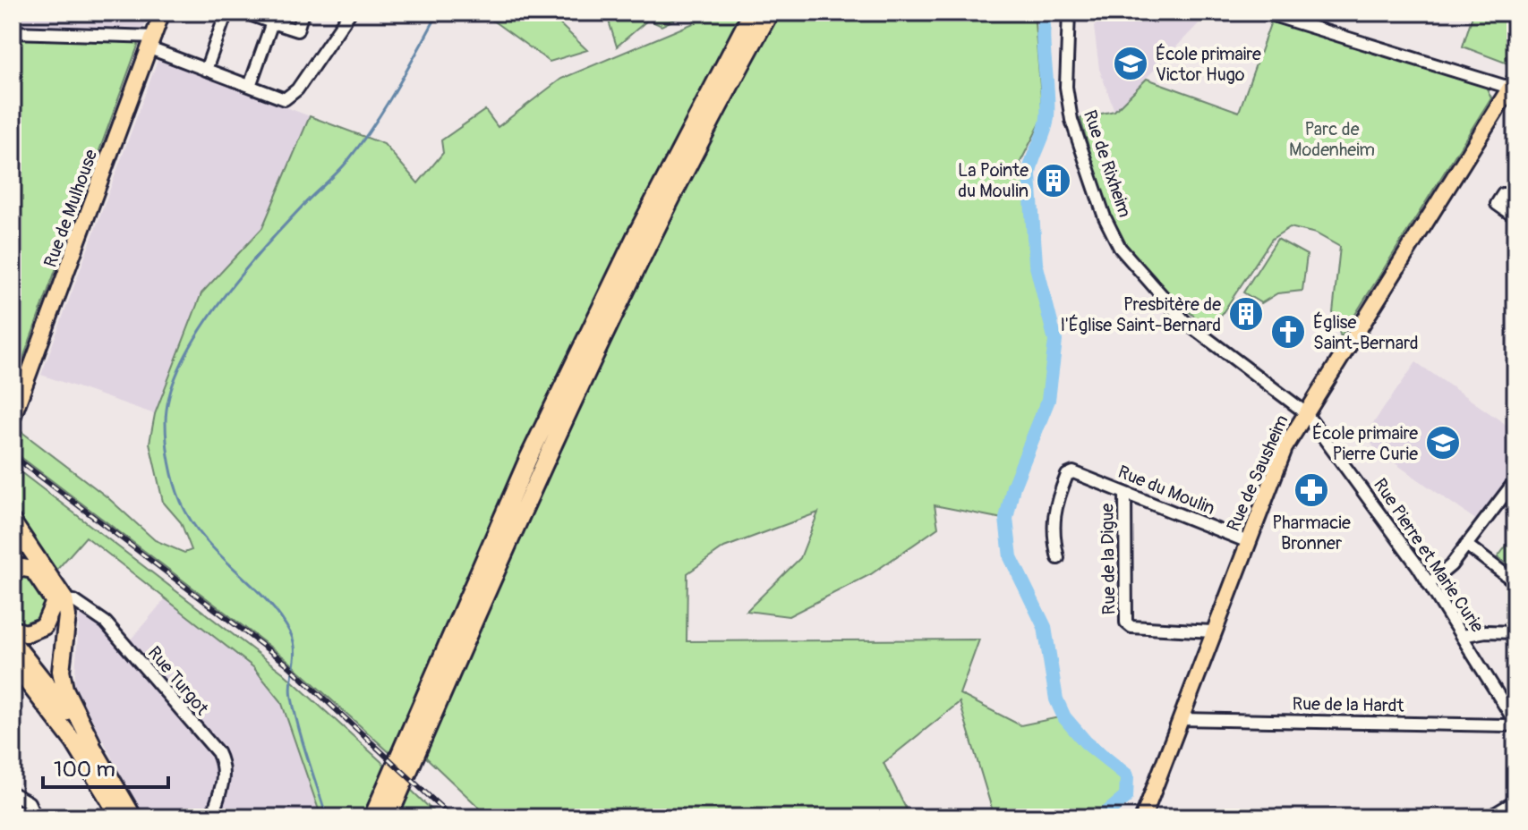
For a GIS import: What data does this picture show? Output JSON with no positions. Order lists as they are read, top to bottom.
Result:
{
  "streets": {
    "main road": ["Rue de Mulhouse", "Rue de Sausheim"],
    "street": [
      "Rue de Rixheim",
      "Rue du Moulin",
      "Rue Pierre et Marie Curie",
      "Rue de la Digue",
      "Rue Turgot",
      "Rue de la Hardt"
    ]
  },
  "crossings": [
    ["Rue de Rixheim", "Rue de Sausheim"],
    ["Rue de Rixheim", "Rue Pierre et Marie Curie"],
    ["Rue de Sausheim", "Rue du Moulin"],
    ["Rue de Sausheim", "Rue Pierre et Marie Curie"],
    ["Rue de Sausheim", "Rue de la Digue"],
    ["Rue de Sausheim", "Rue de la Hardt"],
    ["Rue du Moulin", "Rue de la Digue"],
    ["Rue Pierre et Marie Curie", "Rue de la Hardt"]
  ],
  "parks": ["Parc de Modenheim"],
  "places": {
    "school or university": ["École primaire Victor Hugo", "École primaire Pierre Curie"],
    "building": ["La Pointe du Moulin", "Presbitère de l'Église Saint-Bernard"],
    "church": ["Église Saint-Bernard"],
    "pharmacy": ["Pharmacie Bronner"]
  },
  "scale_bar": "100 m"
}
